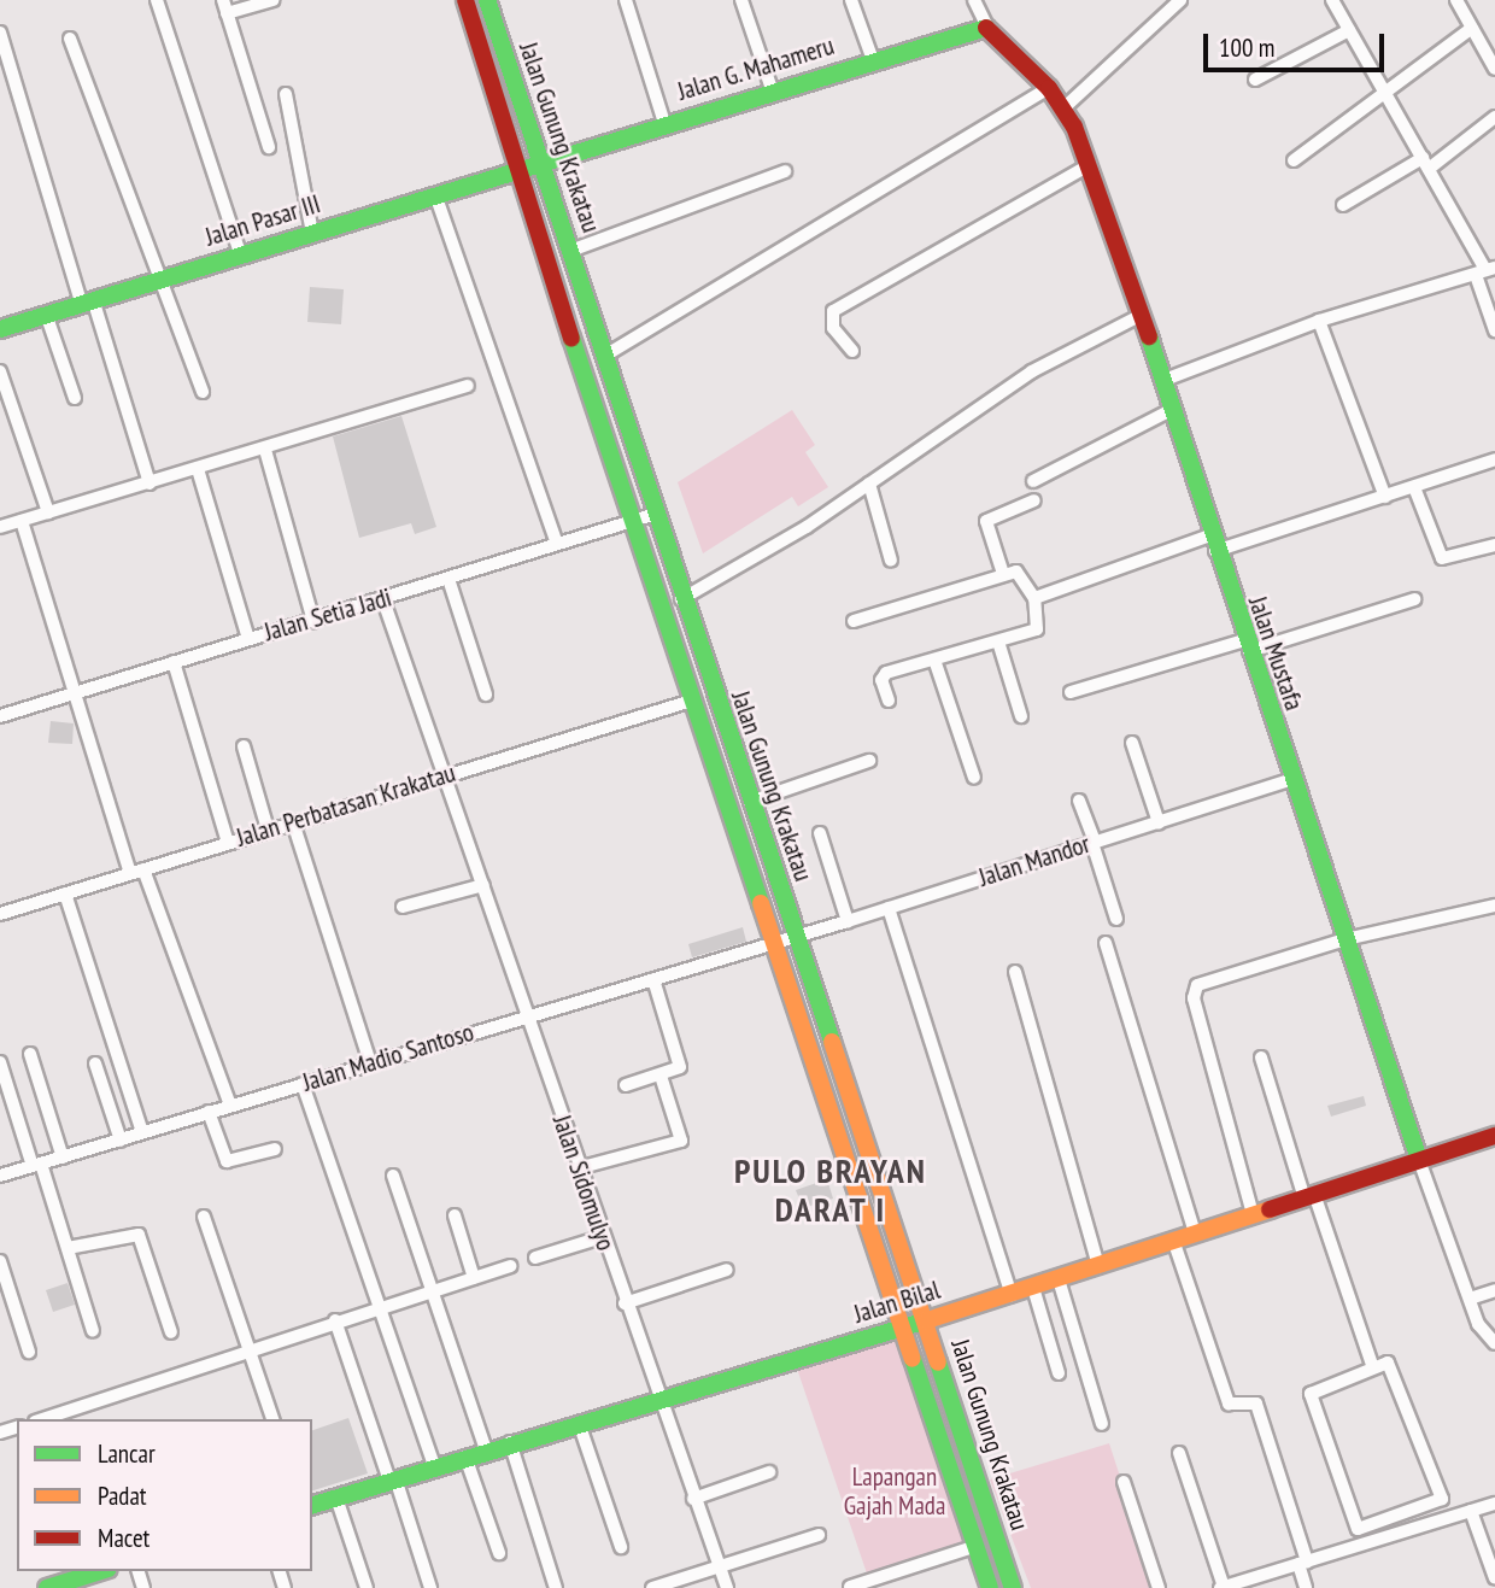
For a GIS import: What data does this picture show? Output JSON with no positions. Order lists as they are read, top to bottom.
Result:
{
  "streets": {
    "main road": [
      "Jalan G. Mahameru",
      "Jalan Gunung Krakatau",
      "Jalan Pasar III",
      "Jalan Mustafa",
      "Jalan Bilal"
    ],
    "street": [
      "Jalan Setia Jadi",
      "Jalan Perbatasan Krakatau",
      "Jalan Mandor",
      "Jalan Madio Santoso",
      "Jalan Sidomulyo"
    ]
  },
  "crossings": [
    ["Jalan G. Mahameru", "Jalan Gunung Krakatau"],
    ["Jalan G. Mahameru", "Jalan Pasar III"],
    ["Jalan G. Mahameru", "Jalan Mustafa"],
    ["Jalan Gunung Krakatau", "Jalan Pasar III"],
    ["Jalan Gunung Krakatau", "Jalan Setia Jadi"],
    ["Jalan Gunung Krakatau", "Jalan Perbatasan Krakatau"],
    ["Jalan Gunung Krakatau", "Jalan Mandor"],
    ["Jalan Gunung Krakatau", "Jalan Madio Santoso"],
    ["Jalan Gunung Krakatau", "Jalan Bilal"],
    ["Jalan Setia Jadi", "Jalan Sidomulyo"],
    ["Jalan Mustafa", "Jalan Mandor"],
    ["Jalan Mustafa", "Jalan Bilal"],
    ["Jalan Perbatasan Krakatau", "Jalan Sidomulyo"],
    ["Jalan Mandor", "Jalan Madio Santoso"],
    ["Jalan Madio Santoso", "Jalan Sidomulyo"],
    ["Jalan Sidomulyo", "Jalan Bilal"]
  ],
  "districts": ["PULO BRAYAN DARAT I"],
  "parks": ["Lapangan Gajah Mada"],
  "legend": ["Lancar", "Padat", "Macet"],
  "scale_bar": "100 m"
}
